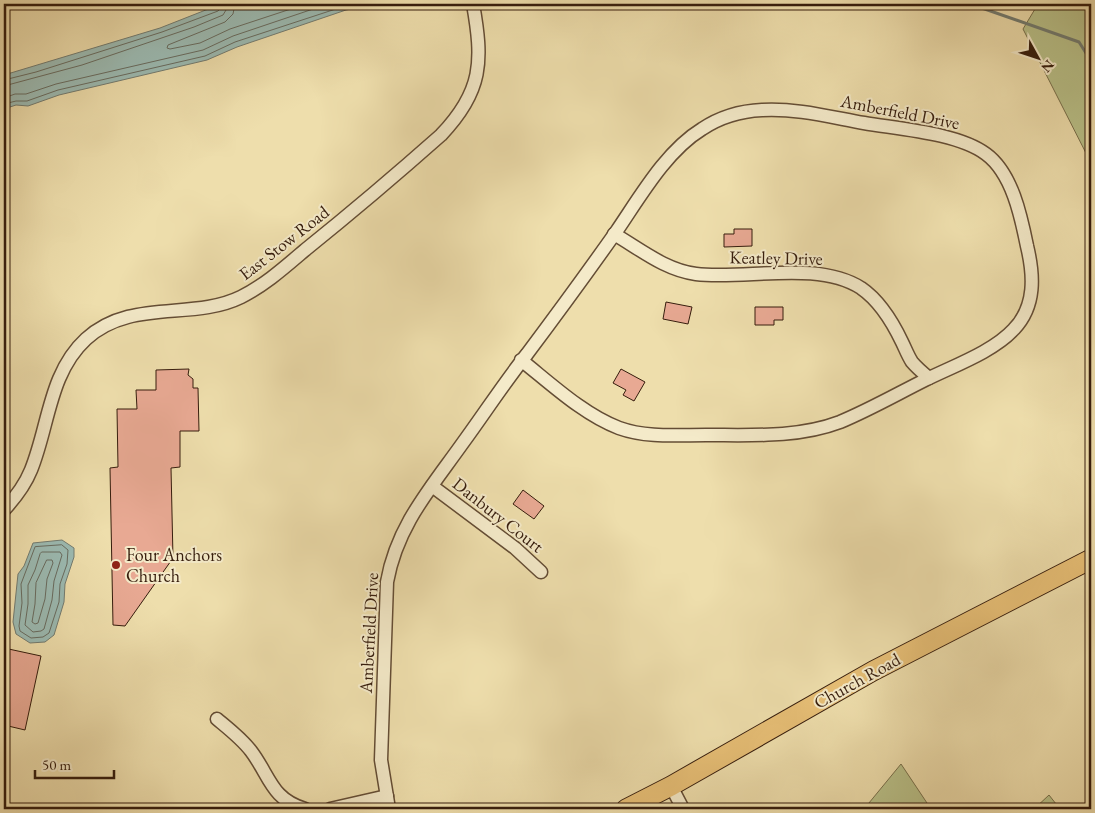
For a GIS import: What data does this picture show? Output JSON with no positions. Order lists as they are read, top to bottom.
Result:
{
  "streets": {
    "main road": ["Church Road"],
    "street": [
      "Amberfield Drive",
      "East Stow Road",
      "Keatley Drive",
      "Danbury Court"
    ]
  },
  "crossings": [
    ["Amberfield Drive", "Keatley Drive"],
    ["Amberfield Drive", "Danbury Court"]
  ],
  "places": ["Four Anchors Church"],
  "scale_bar": "50 m",
  "north": "bottom right"
}
